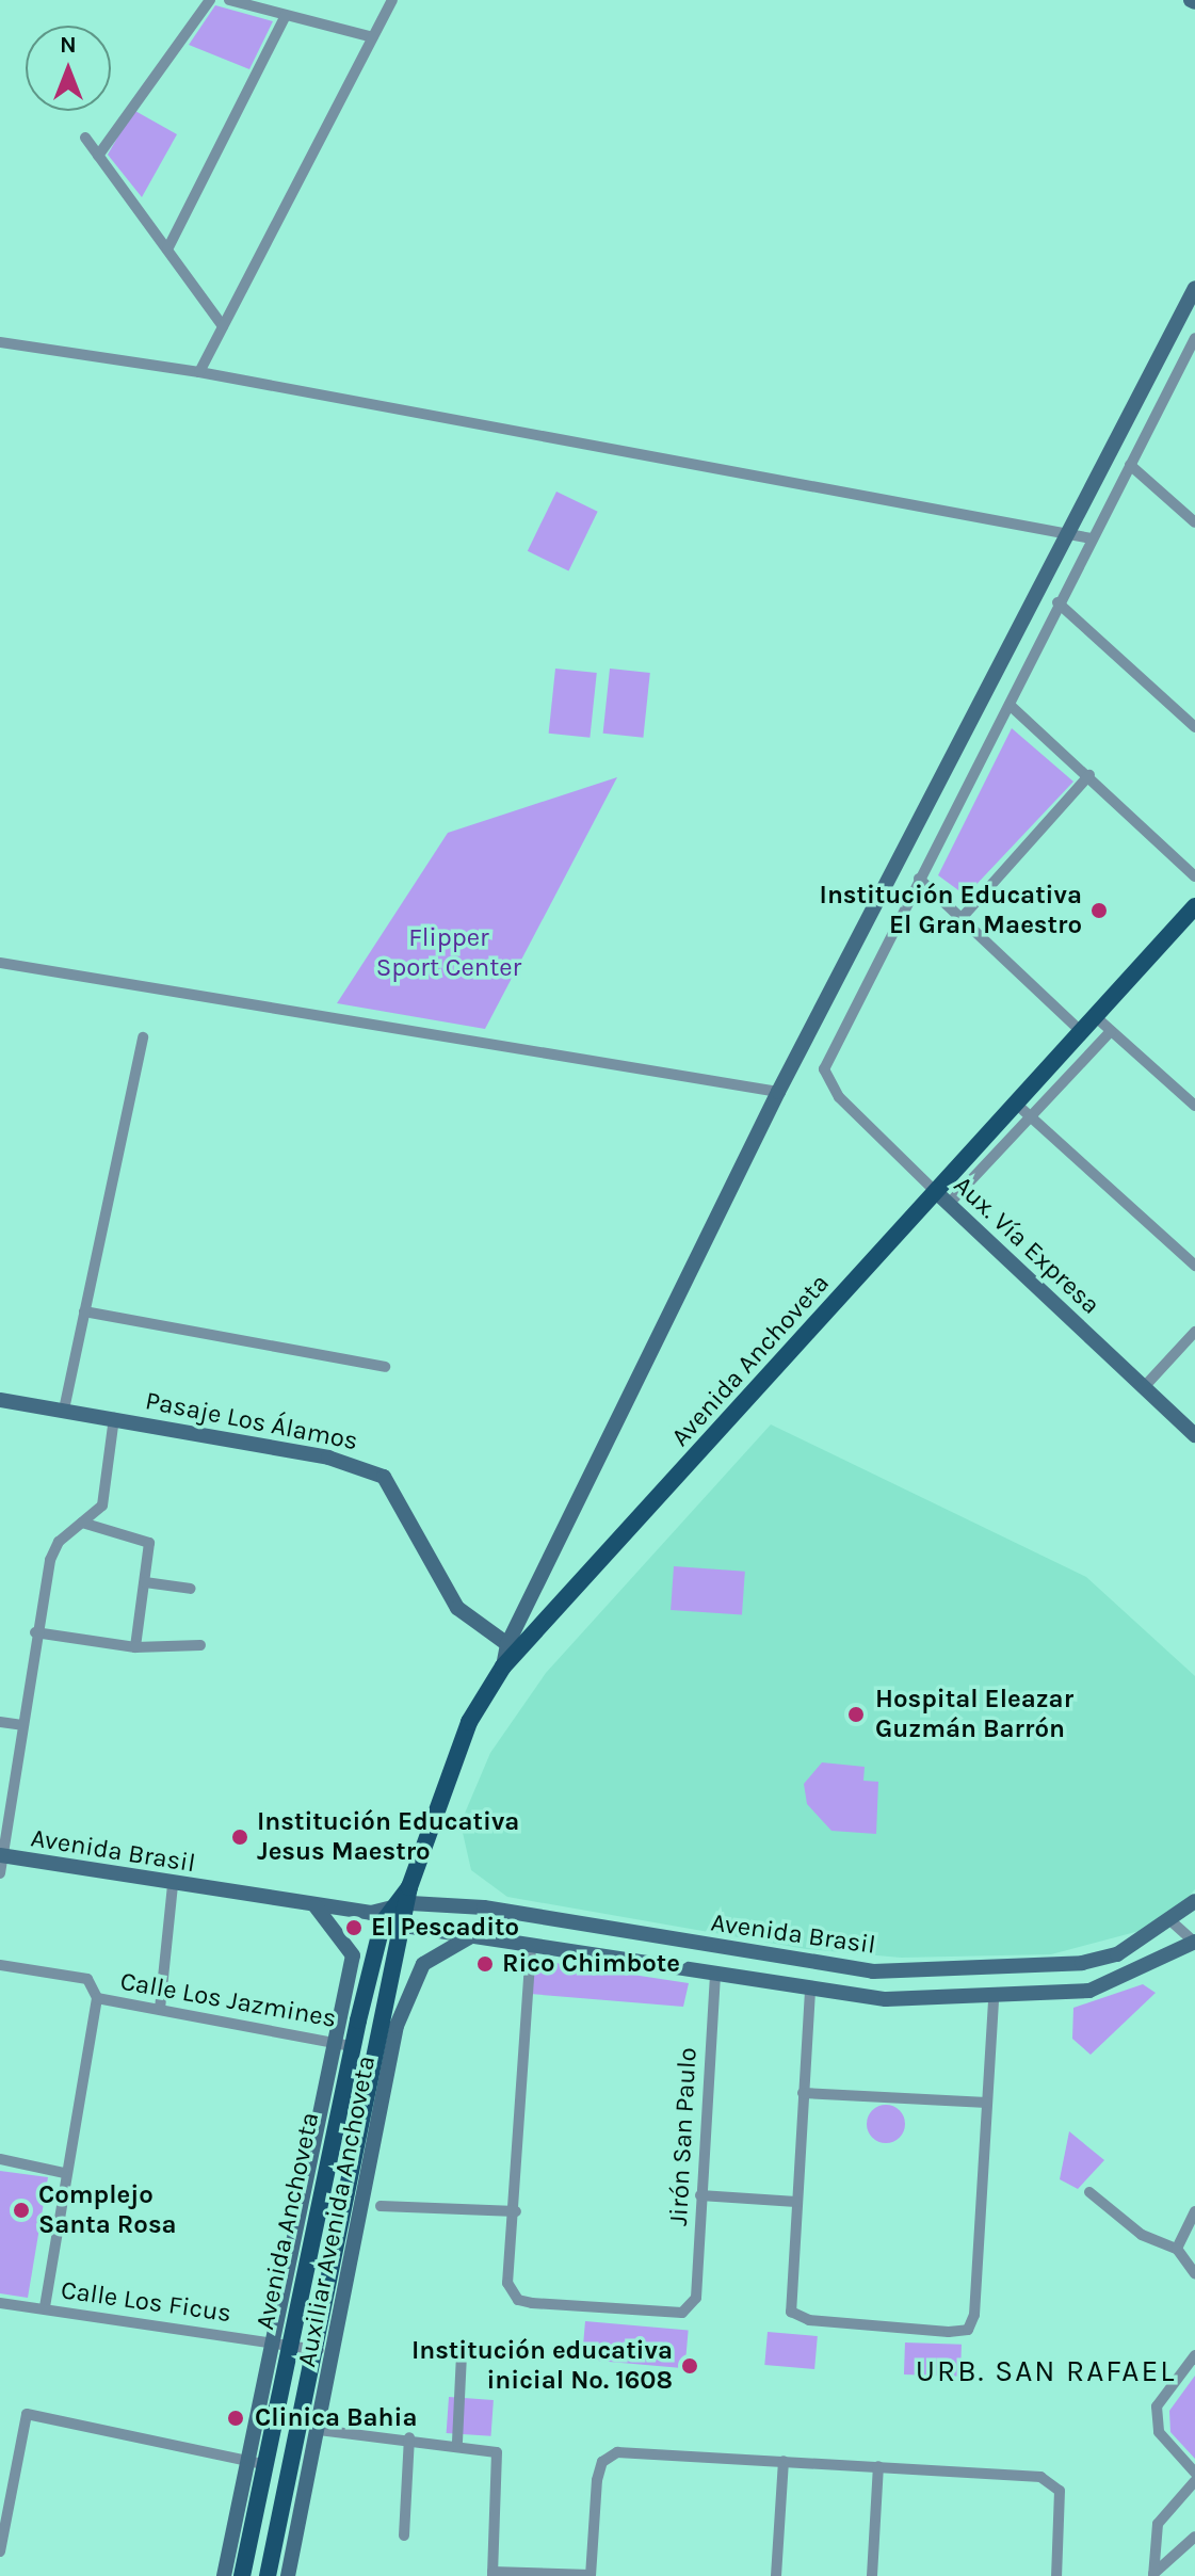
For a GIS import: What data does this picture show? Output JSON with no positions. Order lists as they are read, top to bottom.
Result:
{
  "streets": {
    "main road": [
      "Aux. Vía Expresa",
      "Avenida Anchoveta",
      "Pasaje Los Álamos",
      "Avenida Brasil",
      "Auxiliar Avenida Anchoveta"
    ],
    "street": ["Calle Los Jazmines", "Jirón San Paulo", "Calle Los Ficus"]
  },
  "crossings": [
    ["Aux. Vía Expresa", "Avenida Anchoveta"],
    ["Avenida Anchoveta", "Avenida Brasil"],
    ["Avenida Anchoveta", "Calle Los Jazmines"],
    ["Avenida Anchoveta", "Auxiliar Avenida Anchoveta"],
    ["Avenida Anchoveta", "Calle Los Ficus"],
    ["Avenida Brasil", "Jirón San Paulo"],
    ["Avenida Brasil", "Auxiliar Avenida Anchoveta"],
    ["Calle Los Jazmines", "Auxiliar Avenida Anchoveta"],
    ["Auxiliar Avenida Anchoveta", "Calle Los Ficus"]
  ],
  "districts": ["URB. SAN RAFAEL"],
  "parks": ["Flipper Sport Center"],
  "places": [
    "Institución Educativa El Gran Maestro",
    "Hospital Eleazar Guzmán Barrón",
    "Institución Educativa Jesus Maestro",
    "El Pescadito",
    "Rico Chimbote",
    "Complejo Santa Rosa",
    "Institución educativa inicial No. 1608",
    "Clinica Bahia"
  ],
  "north": "top"
}
